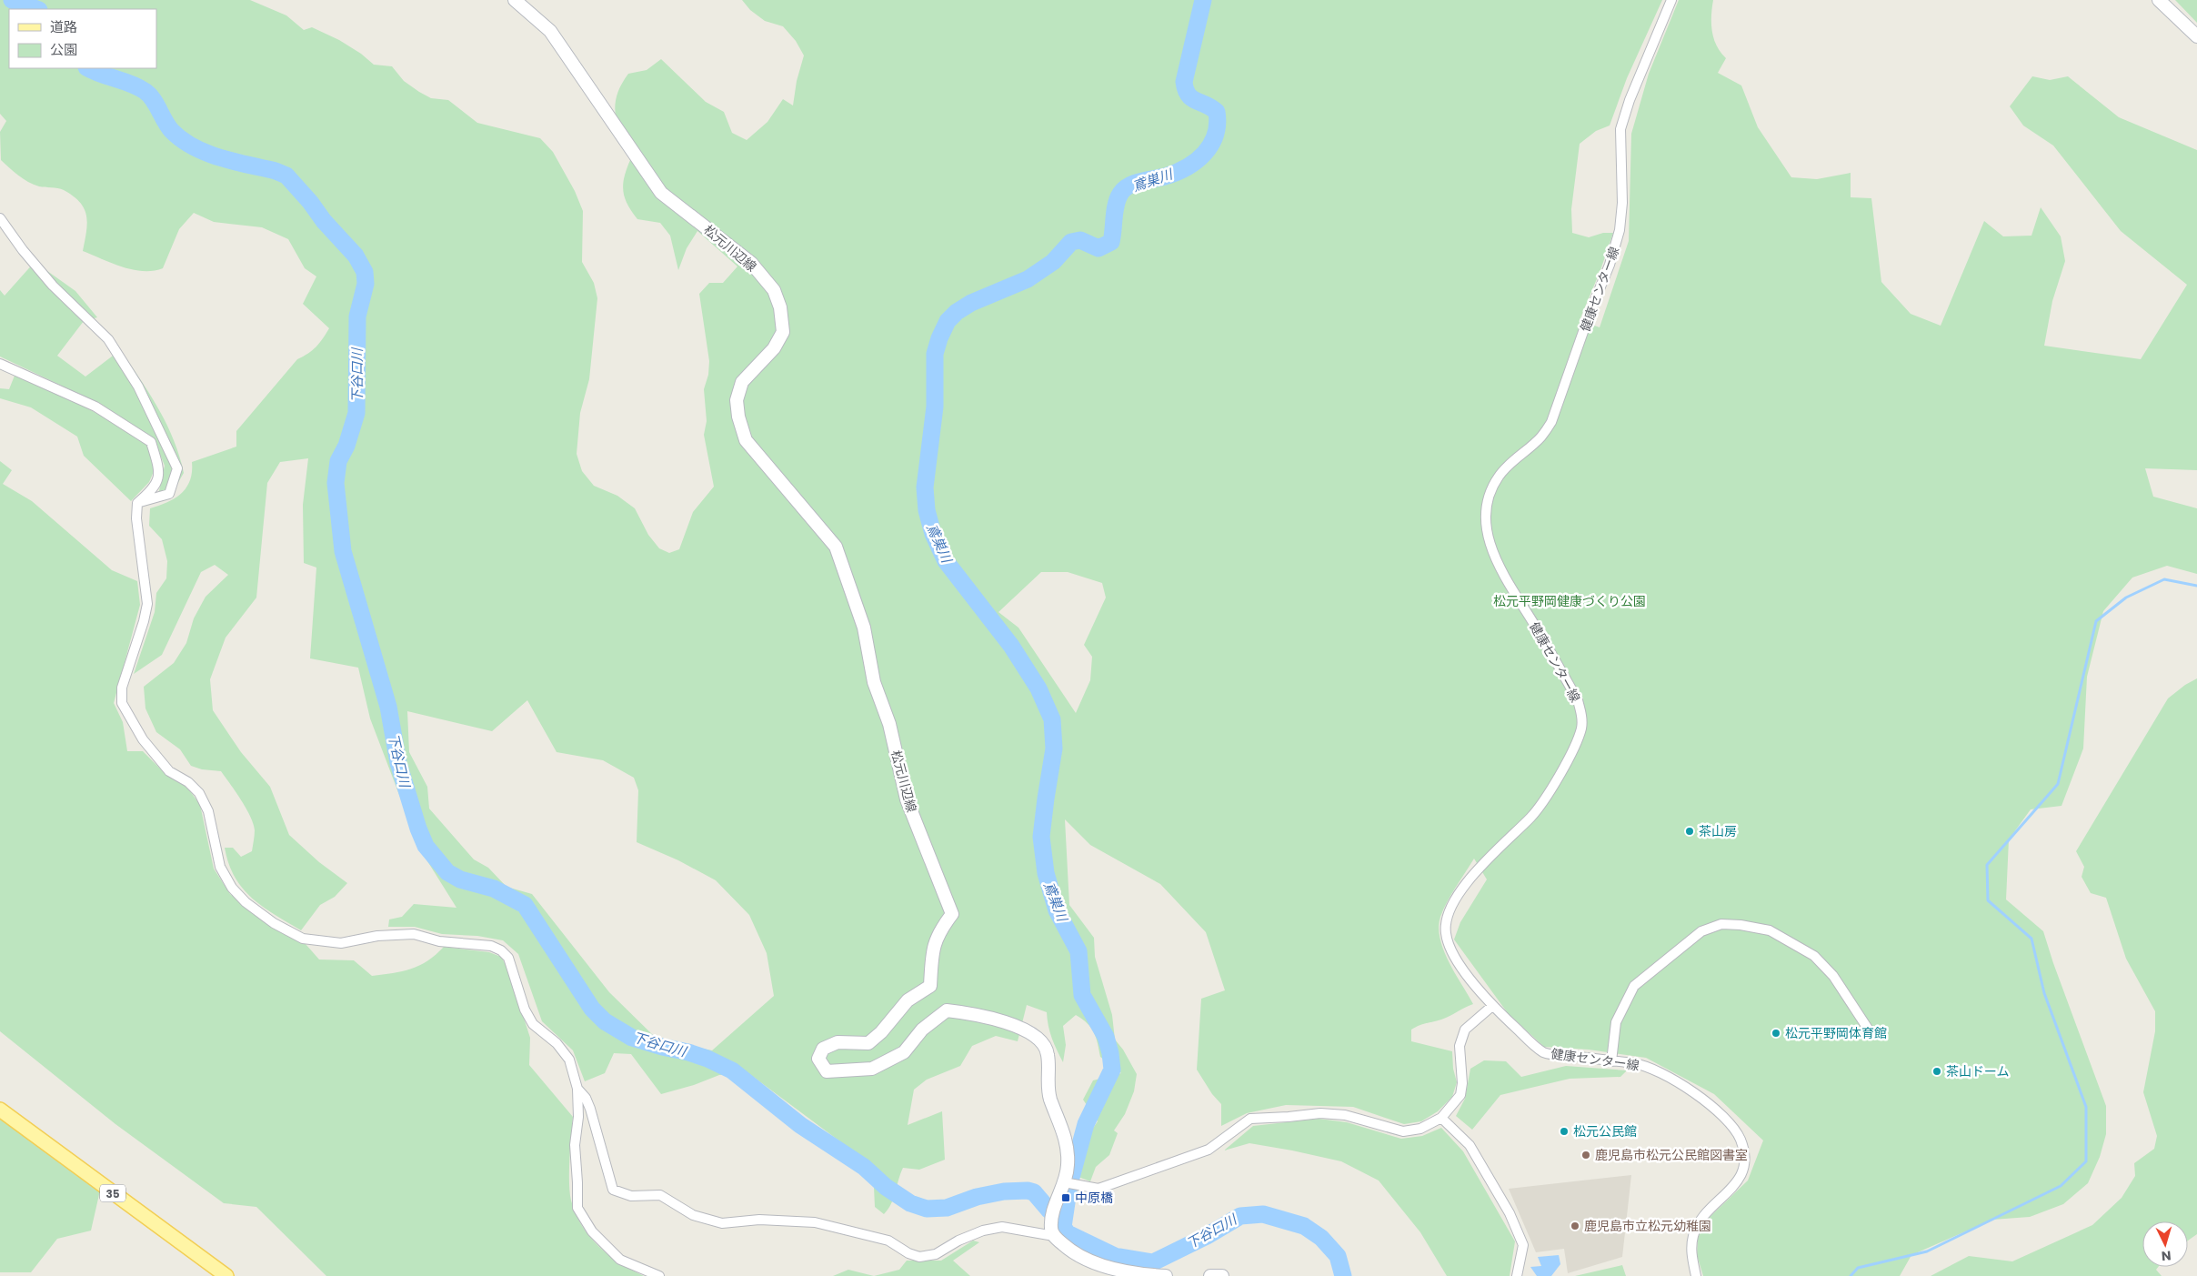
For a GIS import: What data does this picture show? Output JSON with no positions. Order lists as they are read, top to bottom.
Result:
{
  "streets": {
    "main road": ["松元川辺線", "35"],
    "street": ["健康センター線"]
  },
  "water": ["鳶巣川", "下谷口川"],
  "parks": ["松元平野岡健康づくり公園"],
  "places": {
    "other": [
      "茶山房",
      "松元平野岡体育館",
      "茶山ドーム",
      "松元公民館",
      "鹿児島市松元公民館図書室",
      "鹿児島市立松元幼稚園"
    ],
    "transit": ["中原橋"]
  },
  "legend": ["道路", "公園"],
  "north": "bottom"
}
